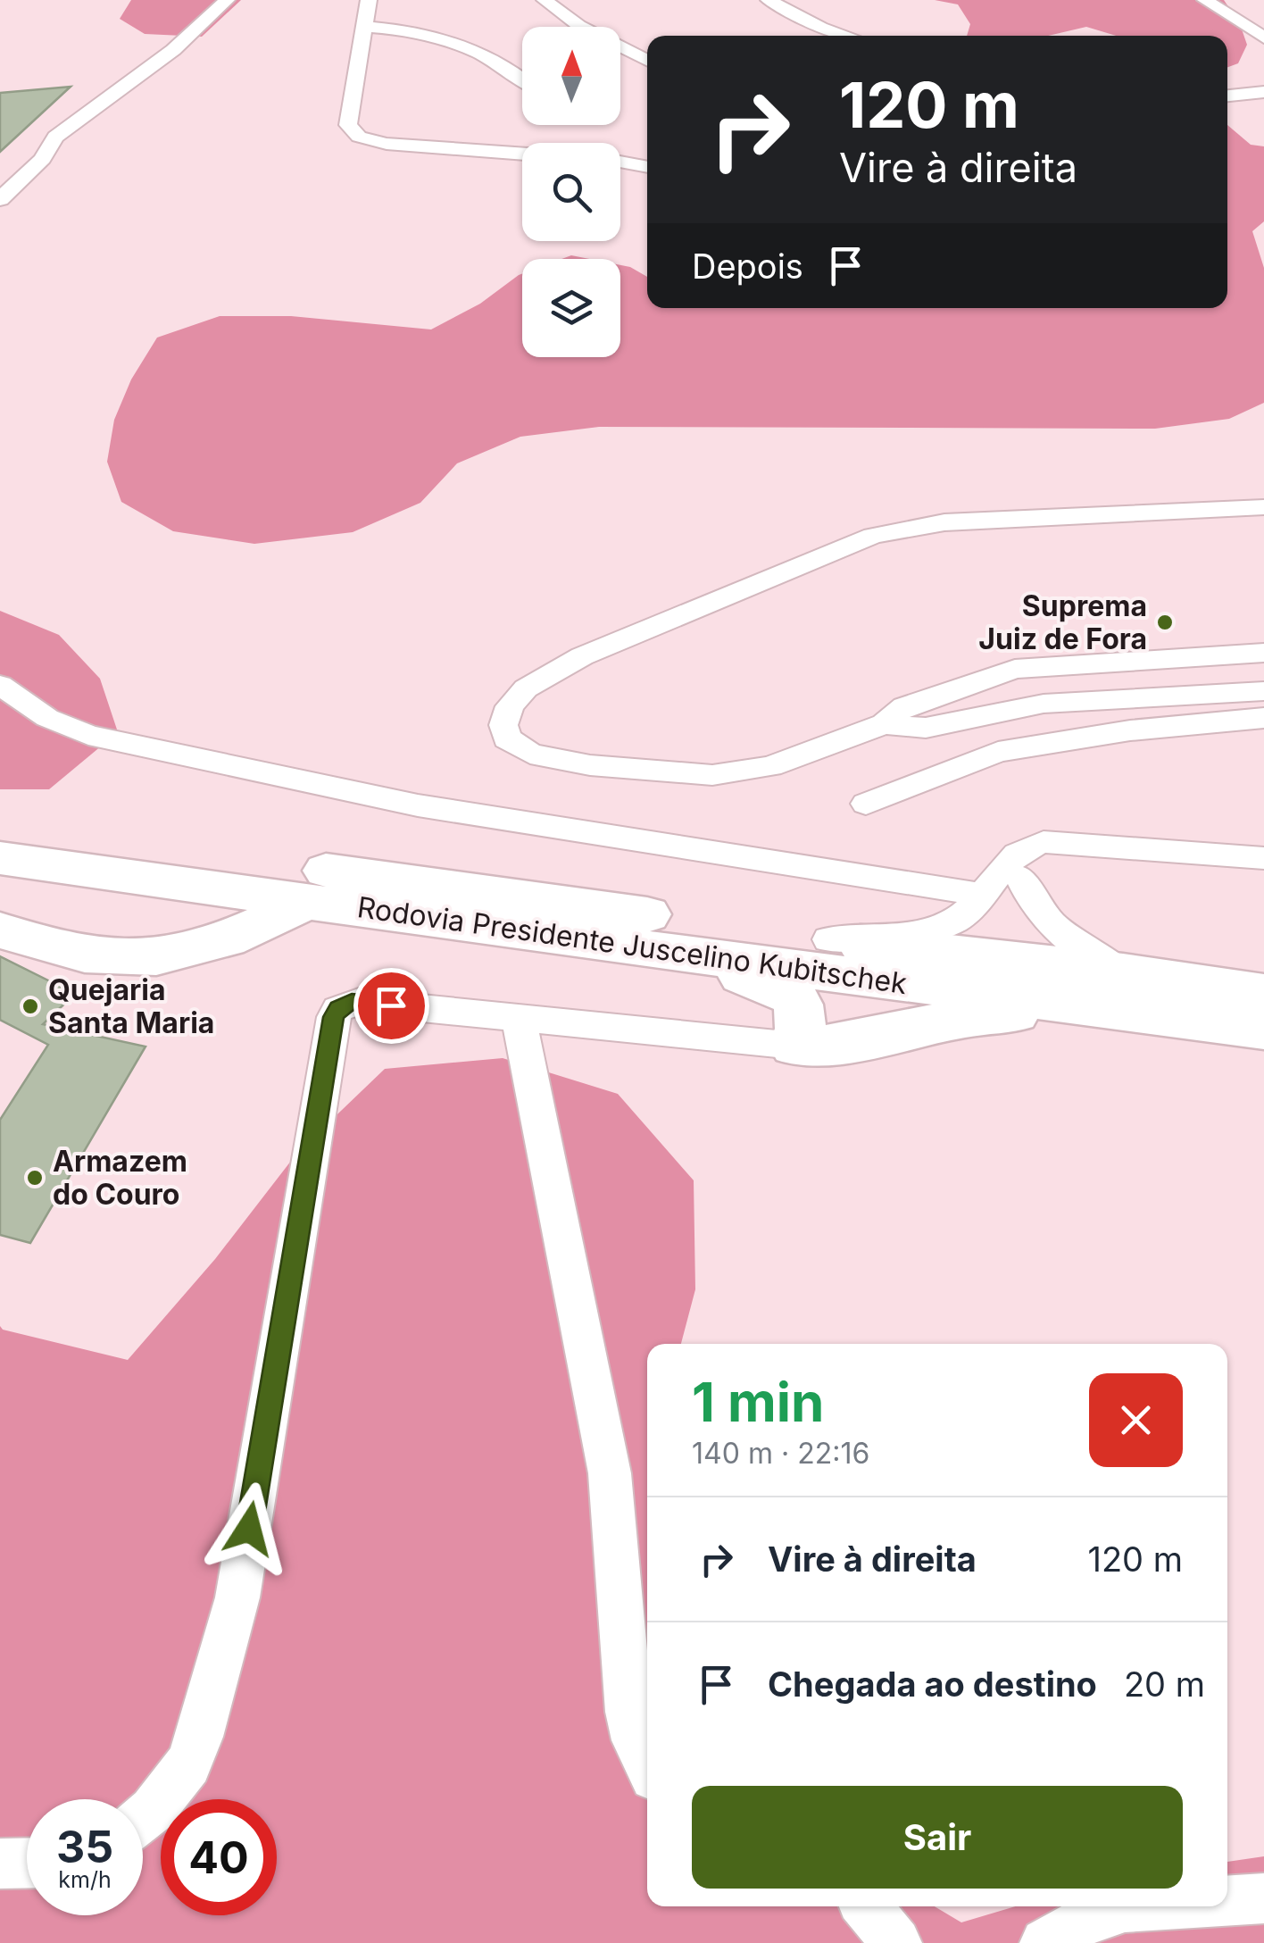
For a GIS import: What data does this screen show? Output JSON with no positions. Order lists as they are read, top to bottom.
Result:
{
  "streets": {
    "highway": ["Rodovia Presidente Juscelino Kubitschek"]
  },
  "places": ["Suprema Juiz de Fora", "Quejaria Santa Maria", "Armazem do Couro"],
  "north": "top",
  "page": {
    "turn": ["120 m", "Vire à direita"],
    "then": "Depois",
    "heading": ["1 min", "140 m · 22:16"],
    "list": [
      {
        "name": "Vire à direita",
        "value": "120 m"
      },
      {
        "name": "Chegada ao destino",
        "value": "20 m"
      }
    ],
    "buttons": "Sair",
    "speed": "35 km/h",
    "limit": "40"
  }
}
